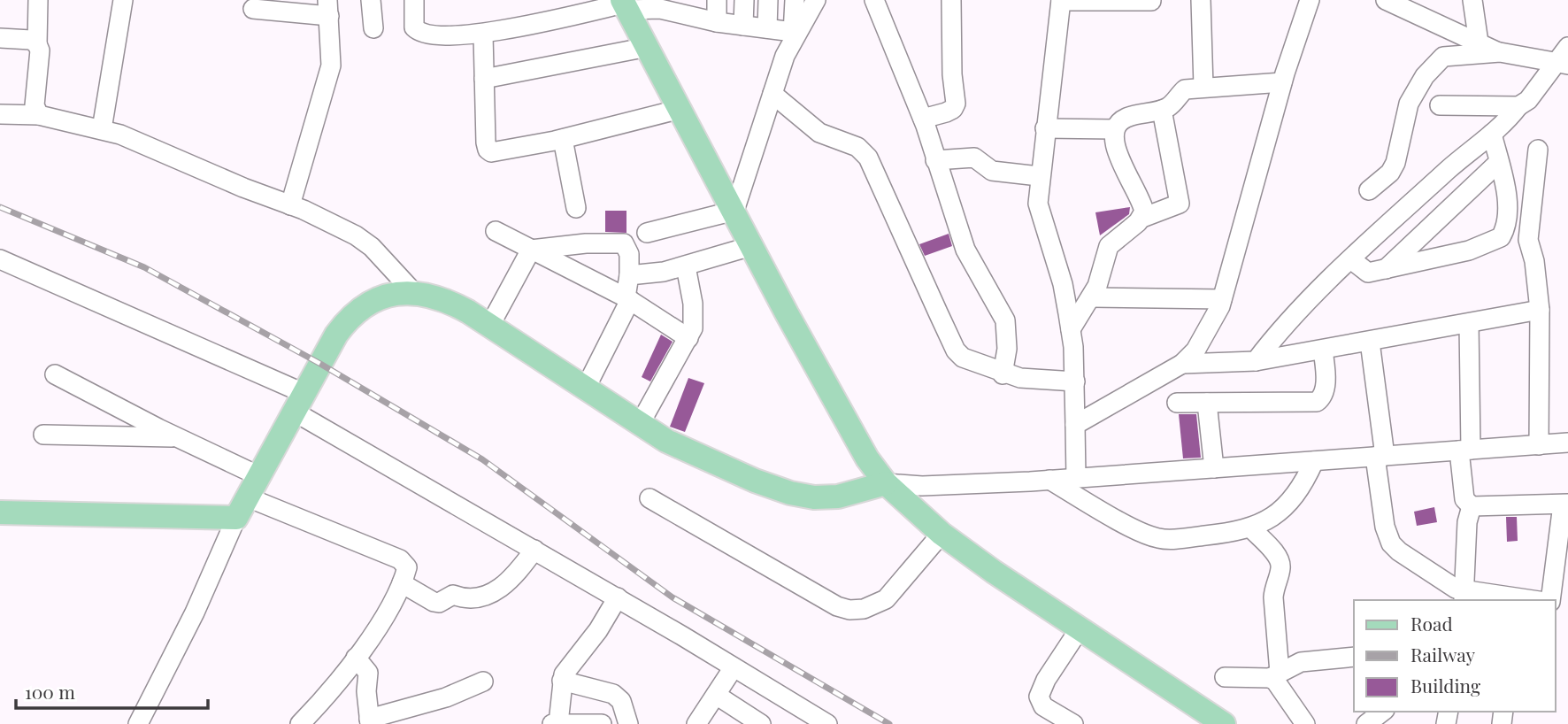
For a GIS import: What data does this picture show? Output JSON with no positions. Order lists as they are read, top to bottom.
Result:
{
  "legend": ["Road", "Railway", "Building"],
  "scale_bar": "100 m"
}
